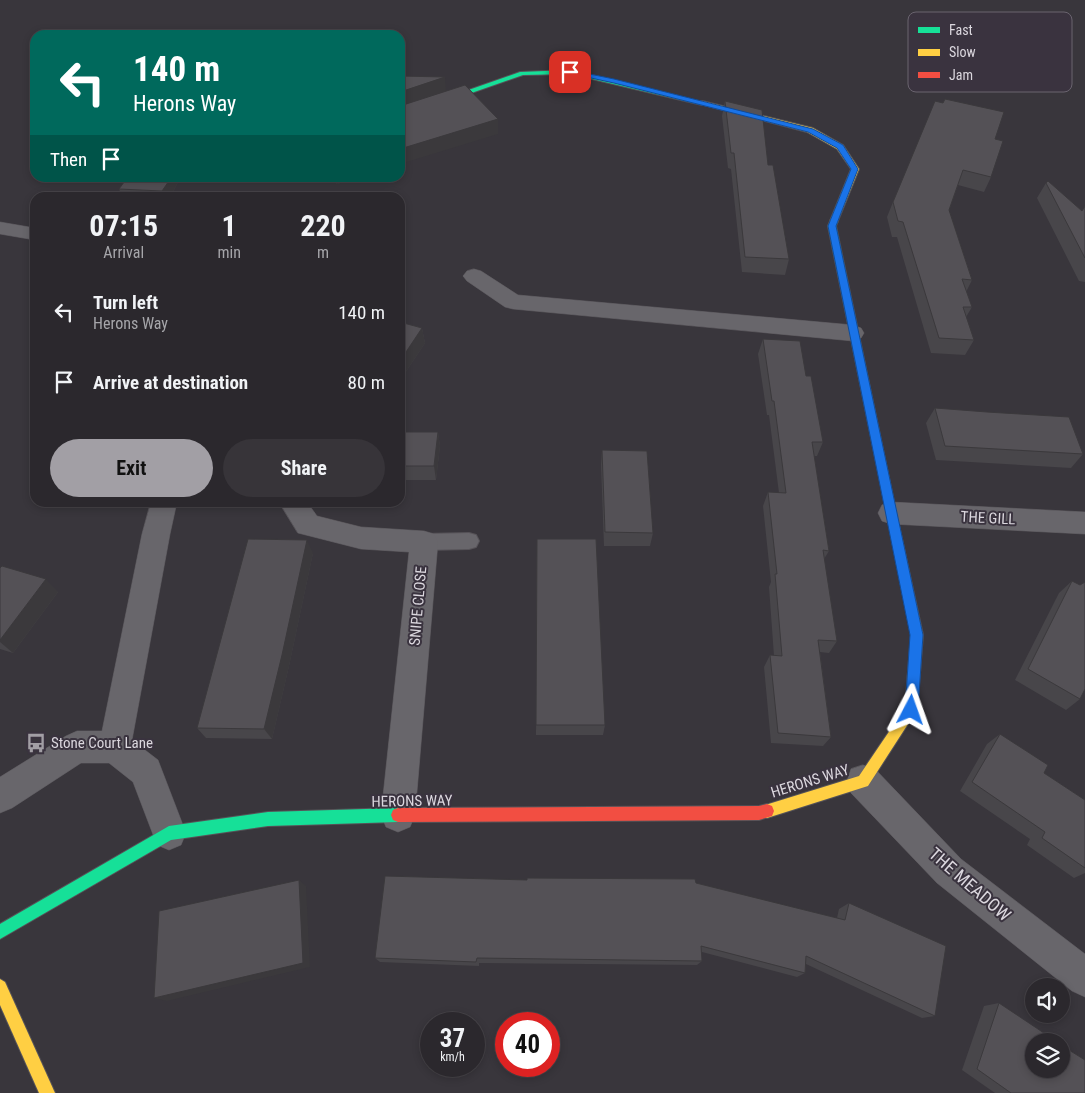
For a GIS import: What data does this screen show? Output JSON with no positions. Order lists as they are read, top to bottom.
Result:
{
  "streets": {
    "street": [
      "THE GILL",
      "SNIPE CLOSE",
      "HERONS WAY",
      "THE MEADOW"
    ]
  },
  "crossings": [
    ["THE GILL", "HERONS WAY"],
    ["SNIPE CLOSE", "HERONS WAY"],
    ["HERONS WAY", "THE MEADOW"]
  ],
  "places": {
    "bus stop": ["Stone Court Lane"]
  },
  "legend": ["Fast", "Slow", "Jam"],
  "page": {
    "turn": ["140 m", "Herons Way"],
    "then": "Then",
    "eta": [
      "07:15",
      "Arrival",
      "1",
      "min",
      "220",
      "m"
    ],
    "list": [
      {
        "name": "Turn left",
        "note": "Herons Way",
        "value": "140 m"
      },
      {
        "name": "Arrive at destination",
        "value": "80 m"
      }
    ],
    "buttons": ["Exit", "Share"],
    "speed": "37 km/h",
    "limit": "40"
  }
}
